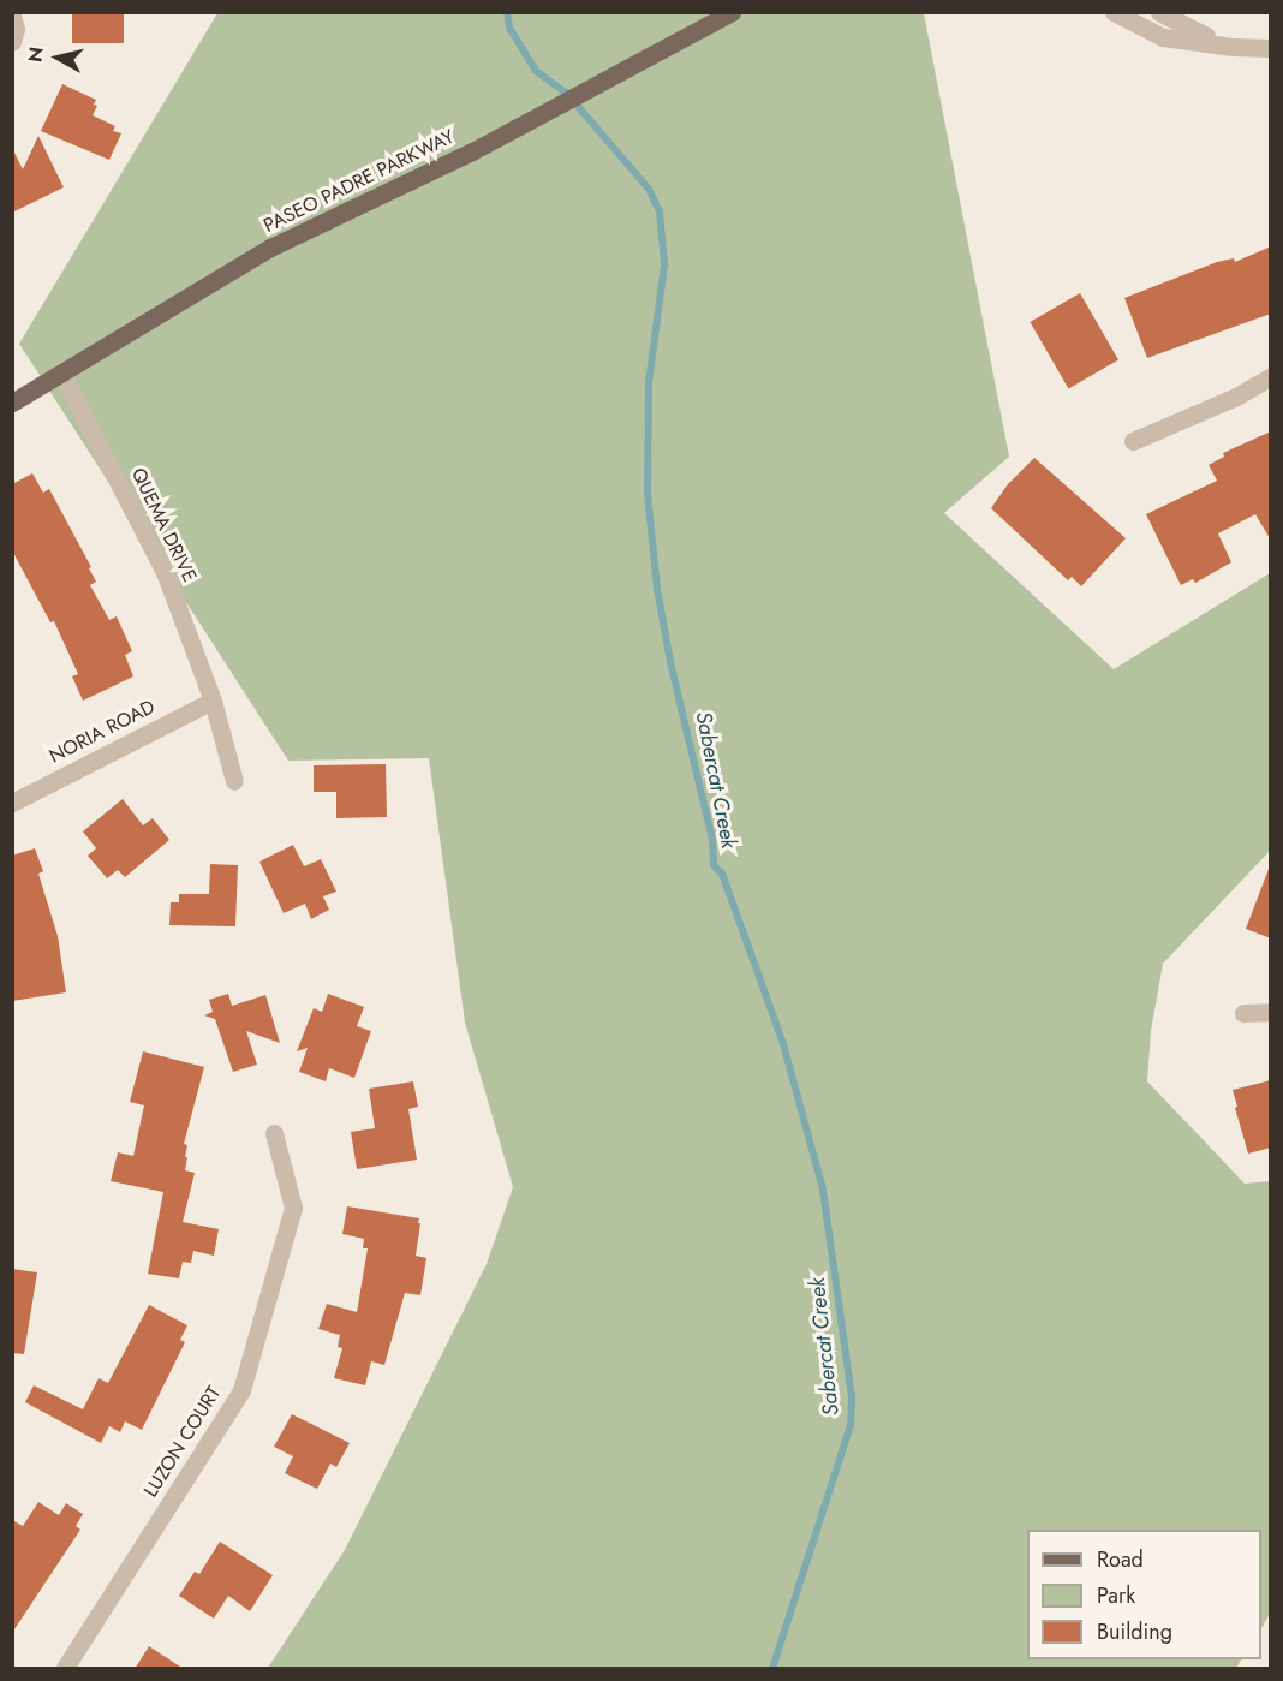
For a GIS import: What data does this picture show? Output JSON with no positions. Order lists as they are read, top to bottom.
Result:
{
  "streets": {
    "main road": ["PASEO PADRE PARKWAY"],
    "street": ["QUEMA DRIVE", "NORIA ROAD", "LUZON COURT"]
  },
  "crossings": [
    ["PASEO PADRE PARKWAY", "QUEMA DRIVE"],
    ["QUEMA DRIVE", "NORIA ROAD"]
  ],
  "water": ["Sabercat Creek"],
  "legend": ["Road", "Park", "Building"],
  "north": "left"
}
